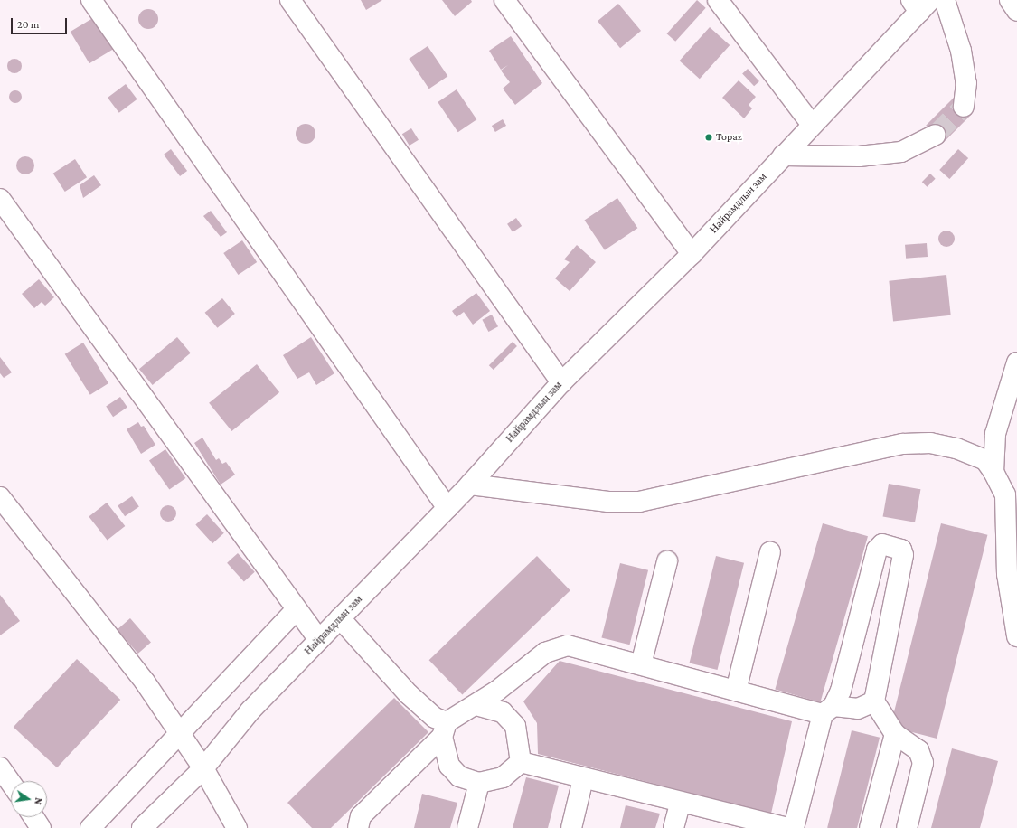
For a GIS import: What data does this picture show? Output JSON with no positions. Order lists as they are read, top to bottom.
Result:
{
  "streets": {
    "street": ["Найрамдлын зам"]
  },
  "places": ["Topaz"],
  "scale_bar": "20 m",
  "north": "right"
}
